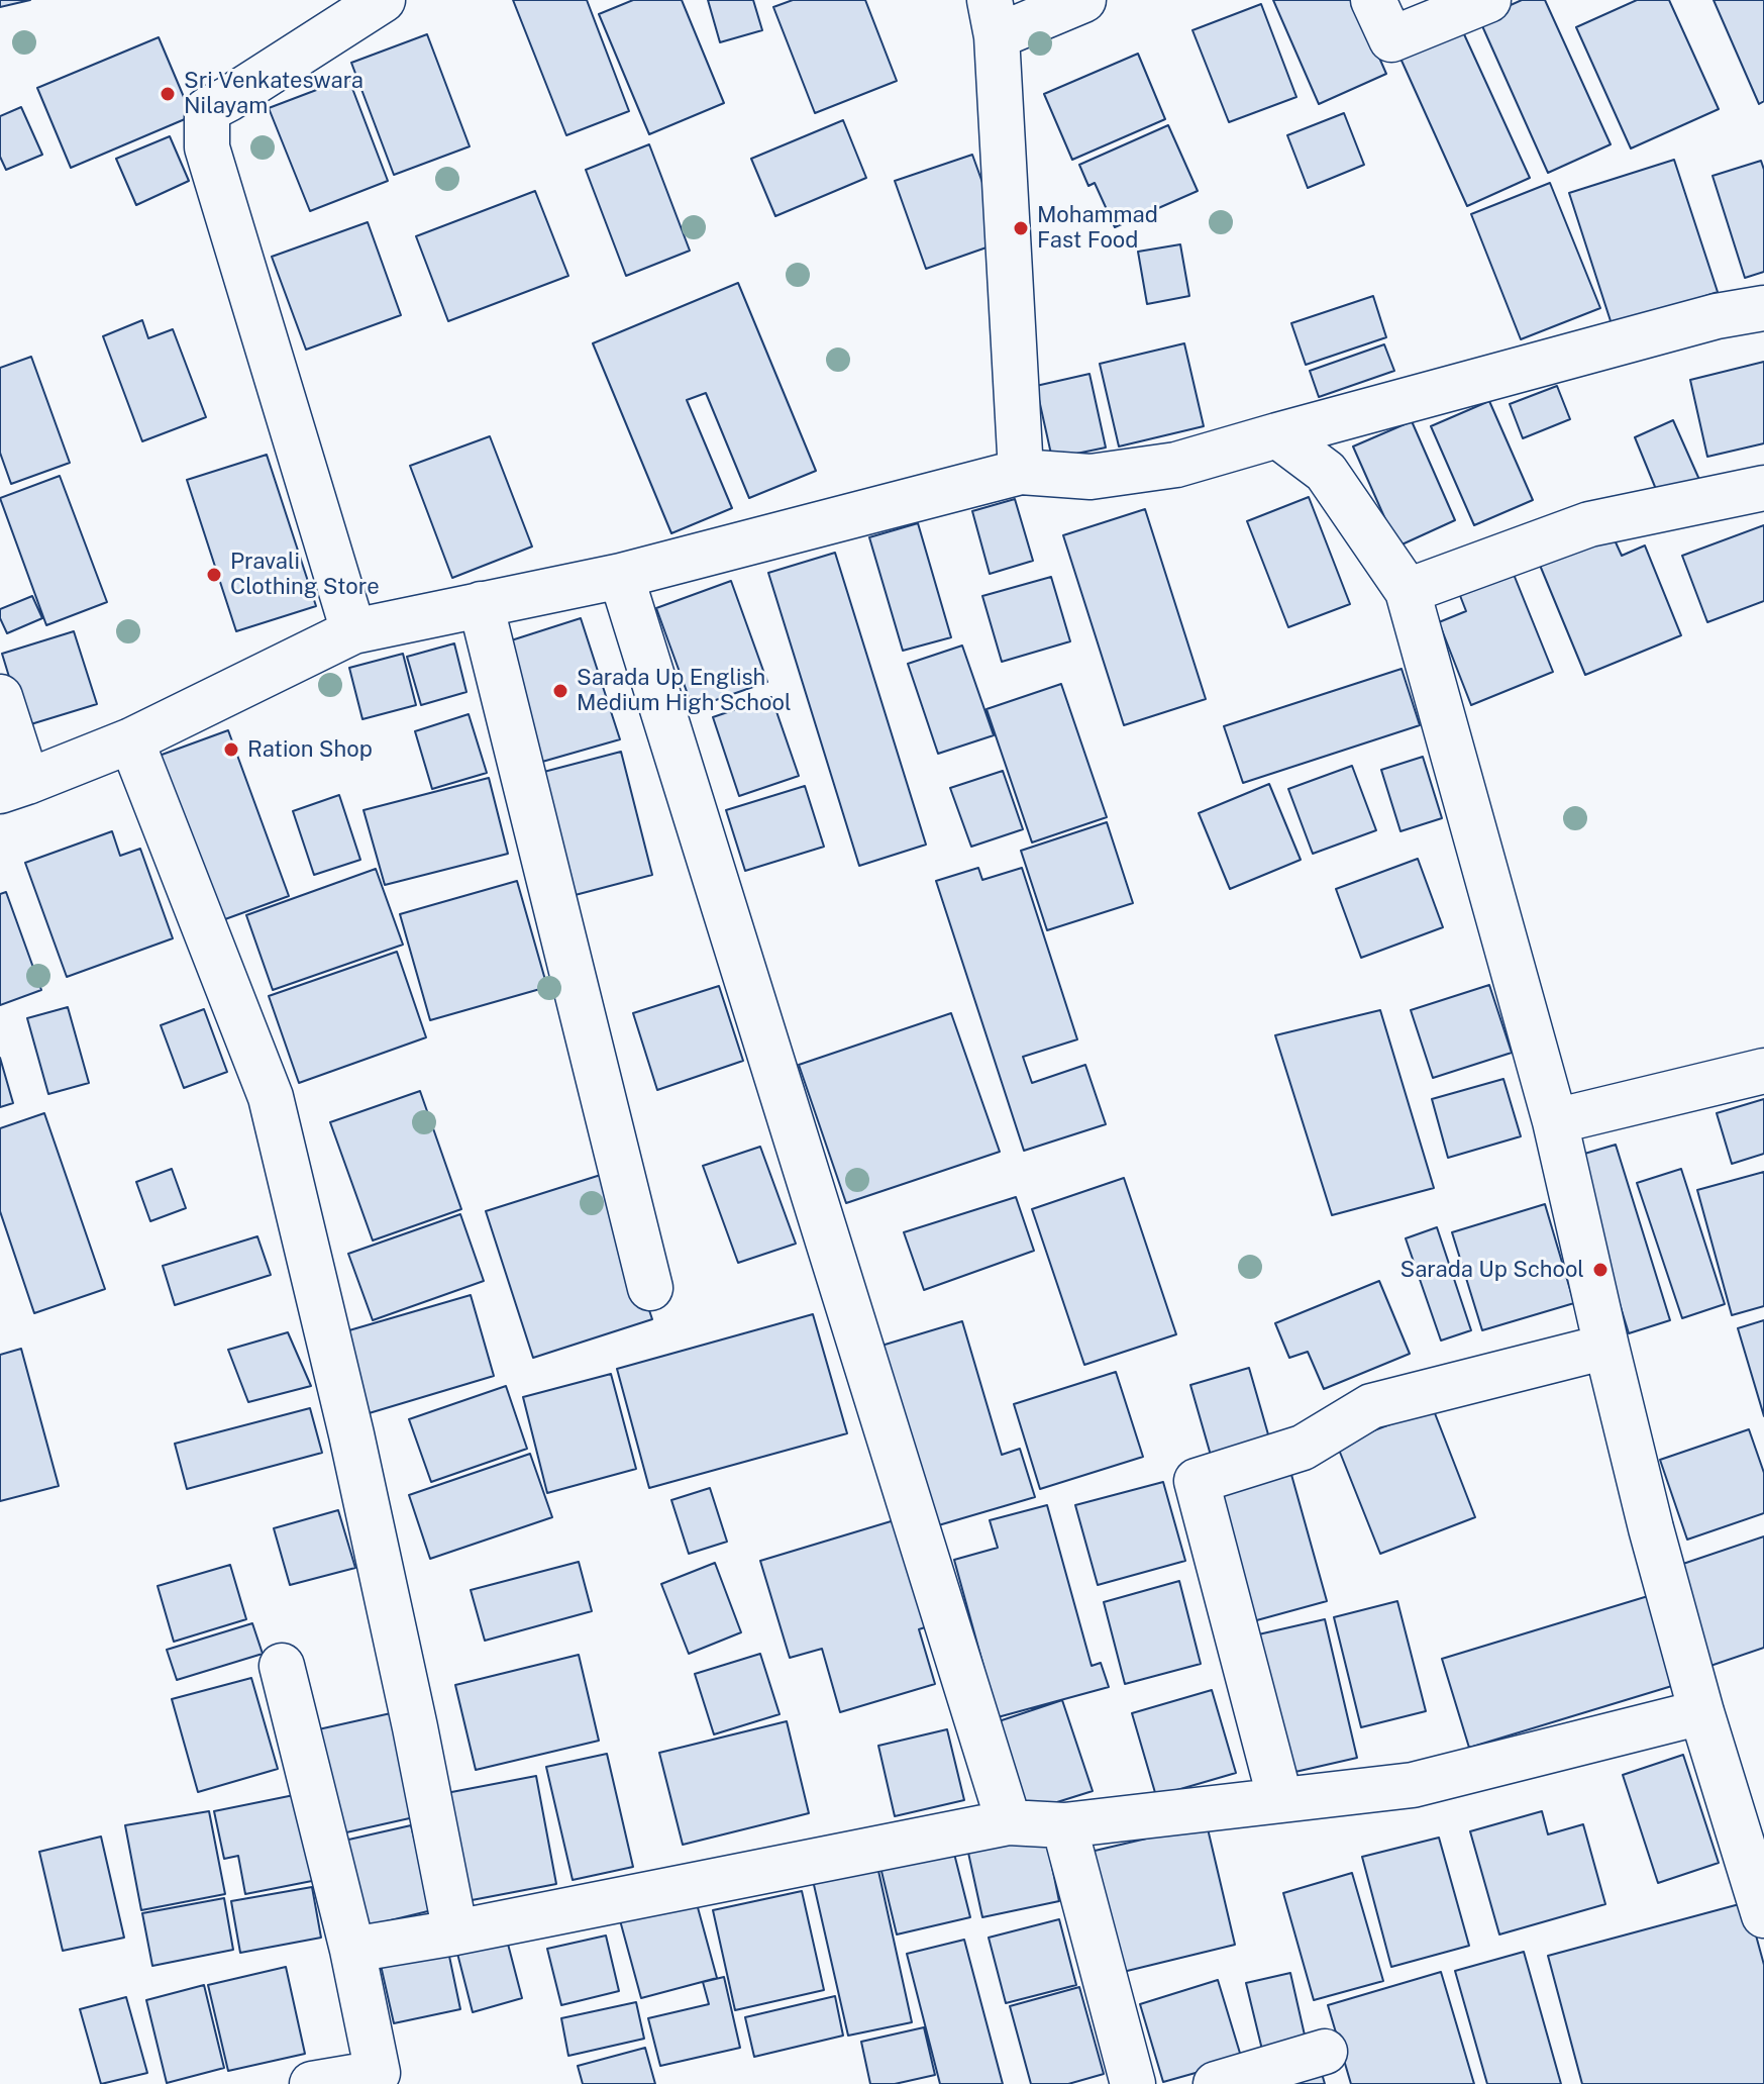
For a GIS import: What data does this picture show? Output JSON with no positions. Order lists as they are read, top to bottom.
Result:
{
  "places": [
    "Sri Venkateswara Nilayam",
    "Mohammad Fast Food",
    "Pravali Clothing Store",
    "Sarada Up English Medium High School",
    "Ration Shop",
    "Sarada Up School"
  ]
}
